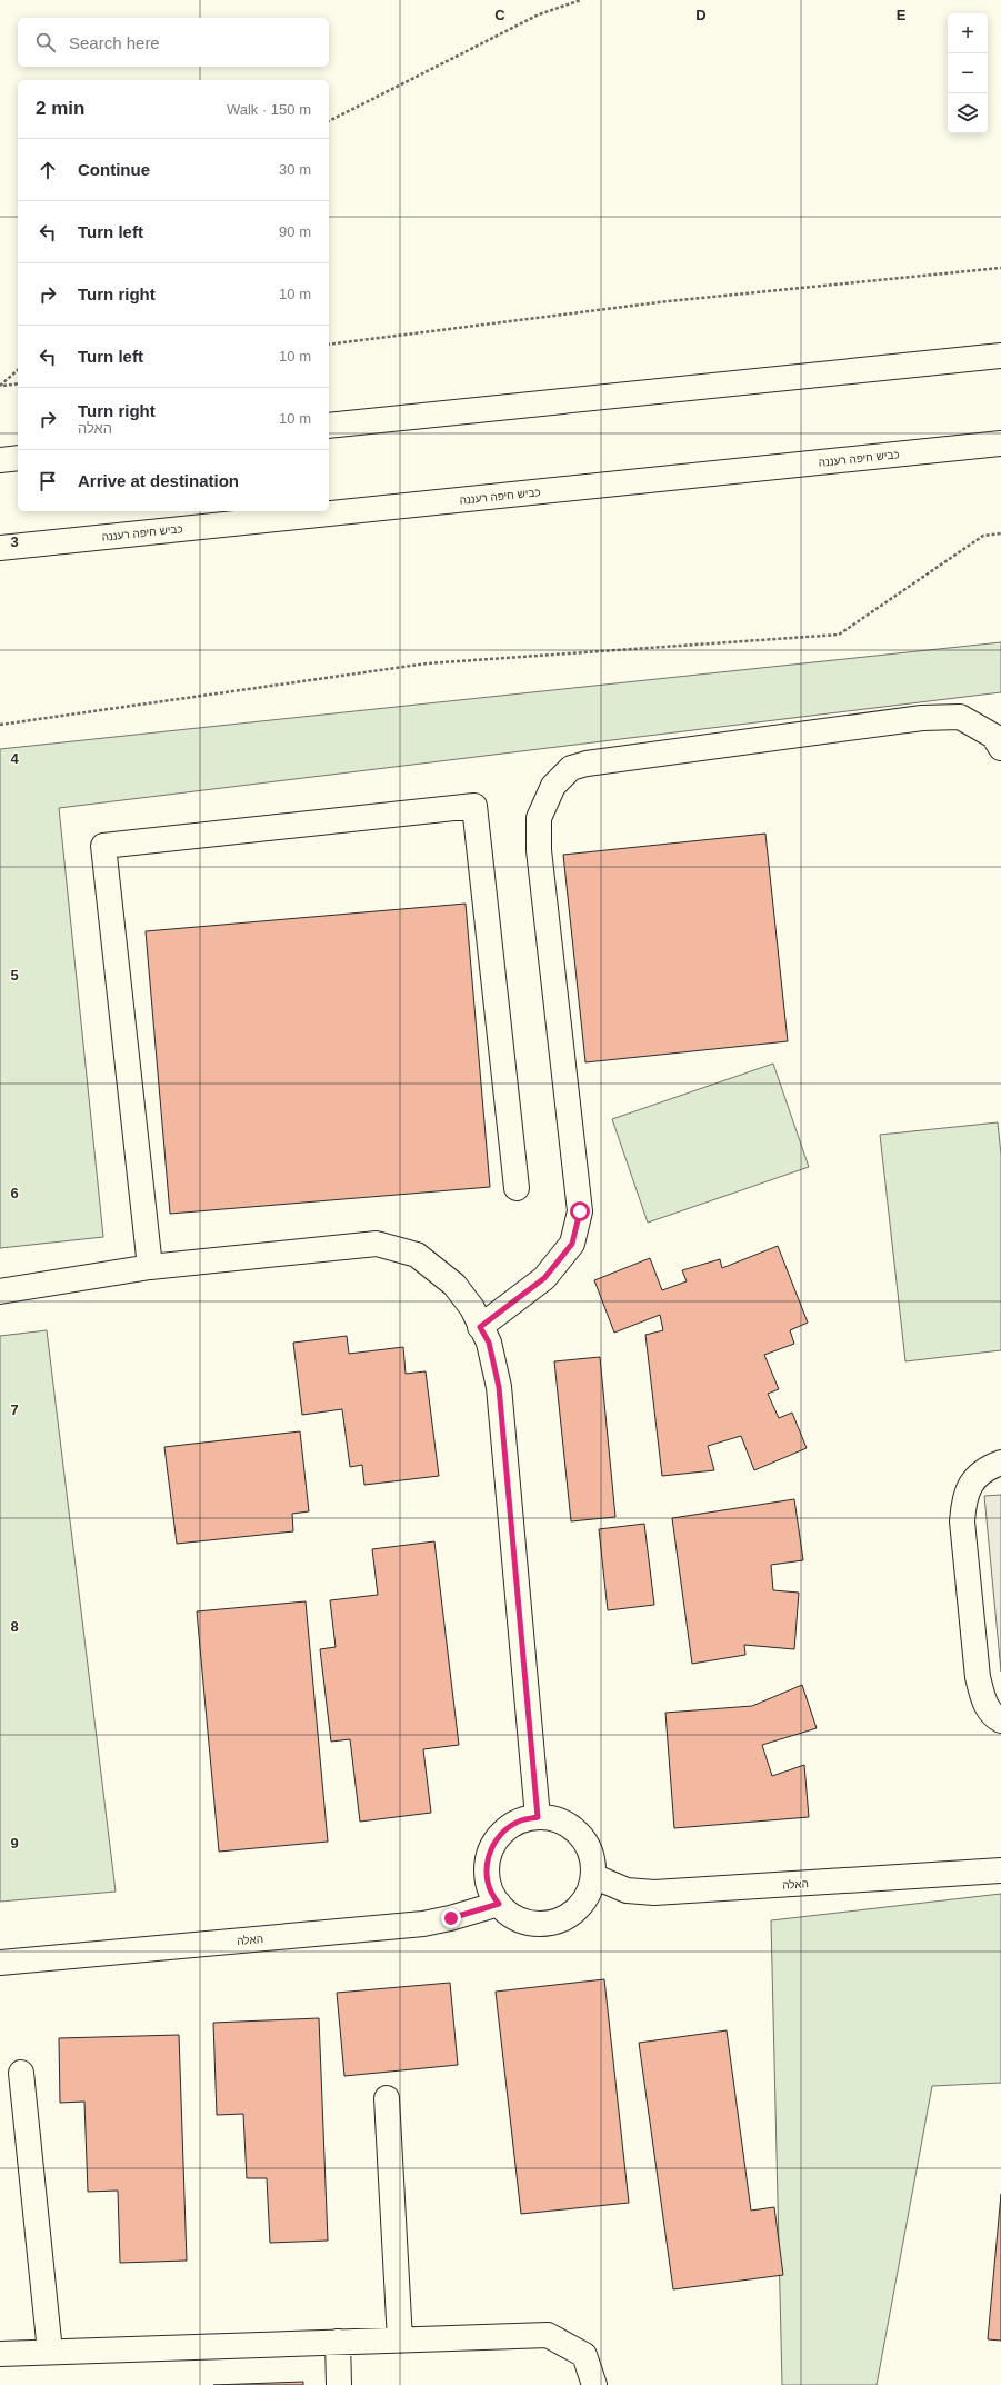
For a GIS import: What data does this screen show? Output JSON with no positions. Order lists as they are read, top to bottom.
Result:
{
  "streets": {
    "main road": ["כביש חיפה רעננה", "האלה"]
  },
  "page": {
    "map_buttons": ["+", "−"],
    "search": "Search here",
    "heading": ["2 min", "Walk · 150 m"],
    "list": [
      ["Continue", "30 m"],
      ["Turn left", "90 m"],
      ["Turn right", "10 m"],
      ["Turn left", "10 m"],
      ["Turn right", "האלה", "10 m"],
      "Arrive at destination"
    ]
  },
  "grid": {
    "columns": ["C", "D", "E"],
    "rows": [
      "3",
      "4",
      "5",
      "6",
      "7",
      "8",
      "9"
    ]
  }
}
